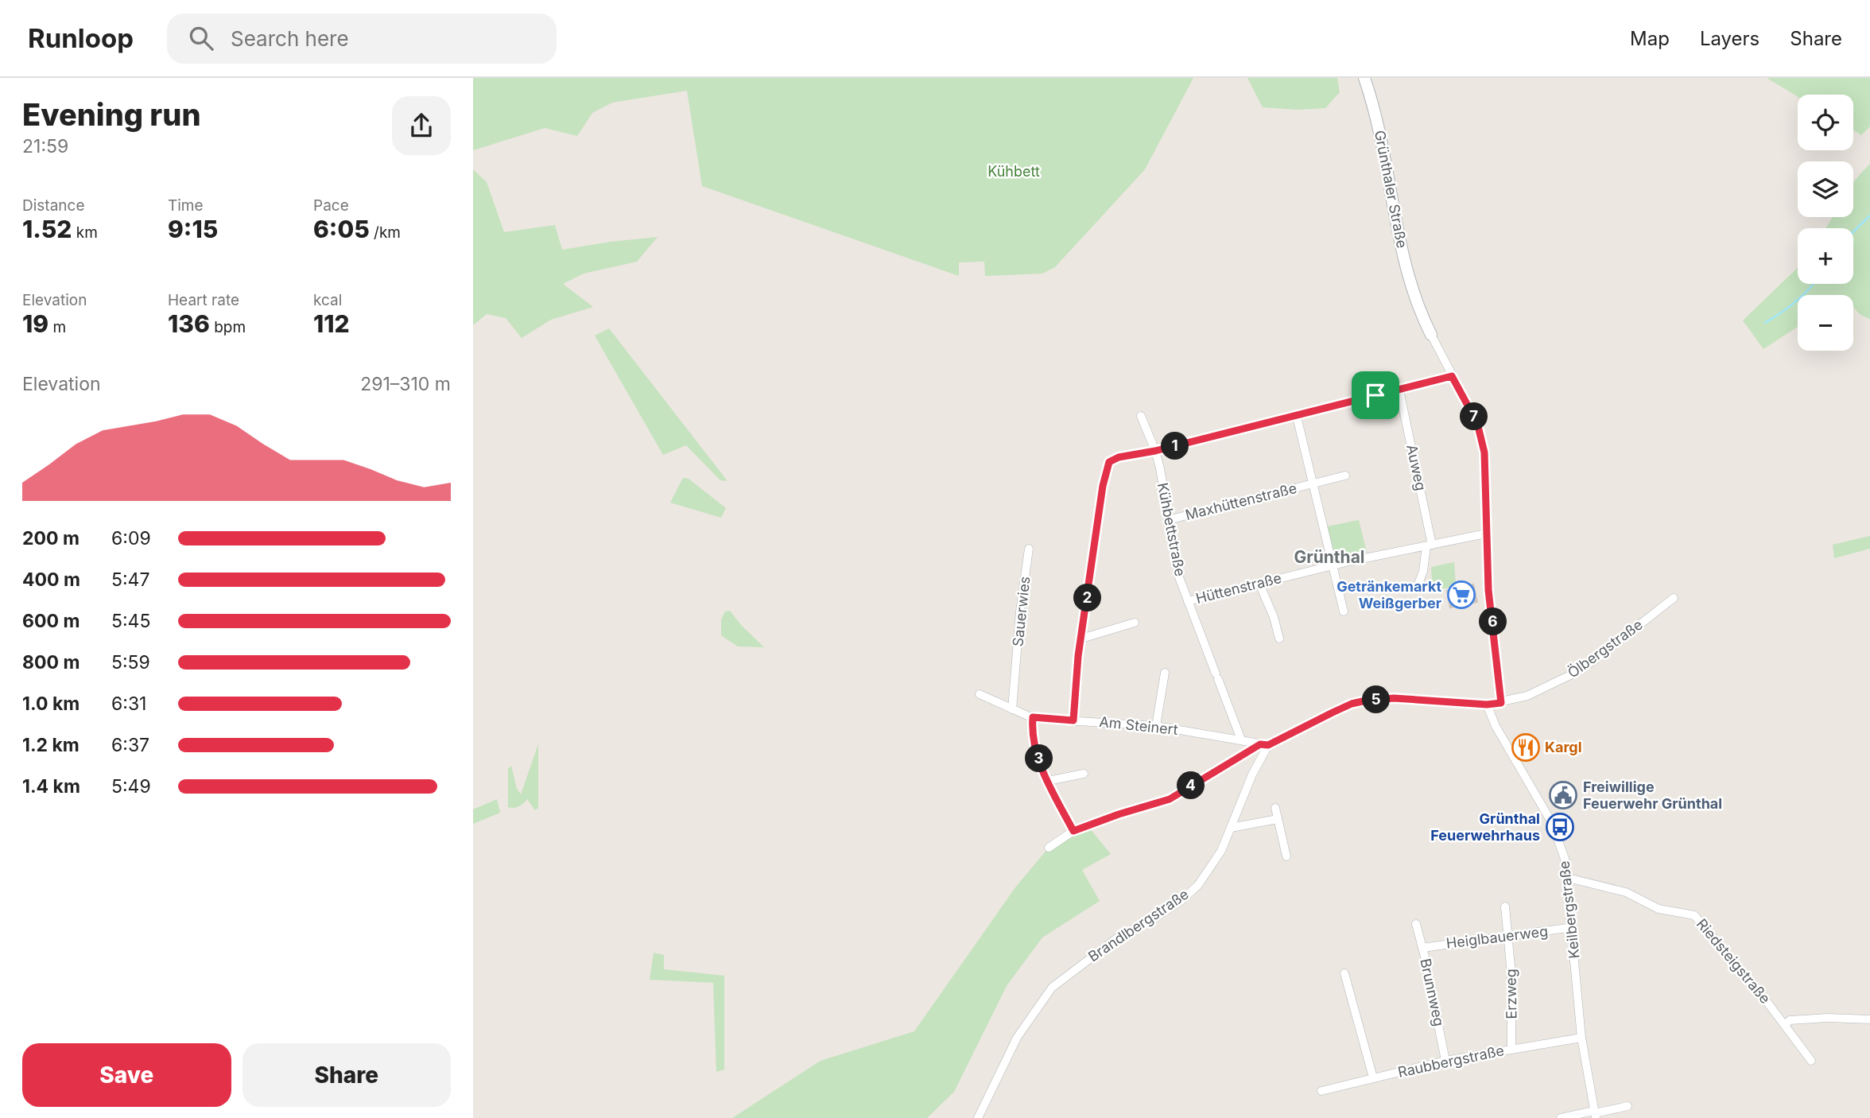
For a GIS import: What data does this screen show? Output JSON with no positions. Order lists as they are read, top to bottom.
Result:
{
  "streets": {
    "street": [
      "Grünthaler Straße",
      "Auweg",
      "Maxhüttenstraße",
      "Kühbettstraße",
      "Hüttenstraße",
      "Sauerwies",
      "Ölbergstraße",
      "Am Steinert",
      "Keilbergstraße",
      "Brandlbergstraße",
      "Heiglbauerweg",
      "Riedsteigstraße",
      "Brunnweg",
      "Erzweg",
      "Raubbergstraße"
    ]
  },
  "crossings": [
    ["Auweg", "Hüttenstraße"],
    ["Maxhüttenstraße", "Kühbettstraße"],
    ["Maxhüttenstraße", "Hüttenstraße"],
    ["Kühbettstraße", "Hüttenstraße"],
    ["Kühbettstraße", "Am Steinert"],
    ["Sauerwies", "Am Steinert"],
    ["Am Steinert", "Brandlbergstraße"],
    ["Keilbergstraße", "Heiglbauerweg"],
    ["Keilbergstraße", "Riedsteigstraße"],
    ["Keilbergstraße", "Raubbergstraße"],
    ["Heiglbauerweg", "Brunnweg"],
    ["Heiglbauerweg", "Erzweg"],
    ["Brunnweg", "Raubbergstraße"],
    ["Erzweg", "Raubbergstraße"]
  ],
  "districts": ["Grünthal"],
  "parks": ["Kühbett"],
  "places": {
    "supermarket": ["Getränkemarkt Weißgerber"],
    "restaurant": ["Kargl"],
    "public building": ["Freiwillige Feuerwehr Grünthal"],
    "bus stop": ["Grünthal Feuerwehrhaus"]
  },
  "page": {
    "header": "Runloop",
    "search": "Search here",
    "nav": ["Map", "Layers", "Share"],
    "heading": ["Evening run", "21:59"],
    "map_buttons": ["+", "−"],
    "stats": [
      ["Distance", "1.52 km"],
      ["Time", "9:15"],
      ["Pace", "6:05 /km"],
      ["Elevation", "19 m"],
      ["Heart rate", "136 bpm"],
      ["kcal", "112"]
    ],
    "chart": ["Elevation", "291–310 m"],
    "pins": [
      "7",
      "1",
      "2",
      "6",
      "5",
      "3",
      "4"
    ],
    "list": [
      {
        "name": "200 m",
        "note": "6:09"
      },
      {
        "name": "400 m",
        "note": "5:47"
      },
      {
        "name": "600 m",
        "note": "5:45"
      },
      {
        "name": "800 m",
        "note": "5:59"
      },
      {
        "name": "1.0 km",
        "note": "6:31"
      },
      {
        "name": "1.2 km",
        "note": "6:37"
      },
      {
        "name": "1.4 km",
        "note": "5:49"
      }
    ],
    "buttons": ["Save", "Share"]
  }
}
